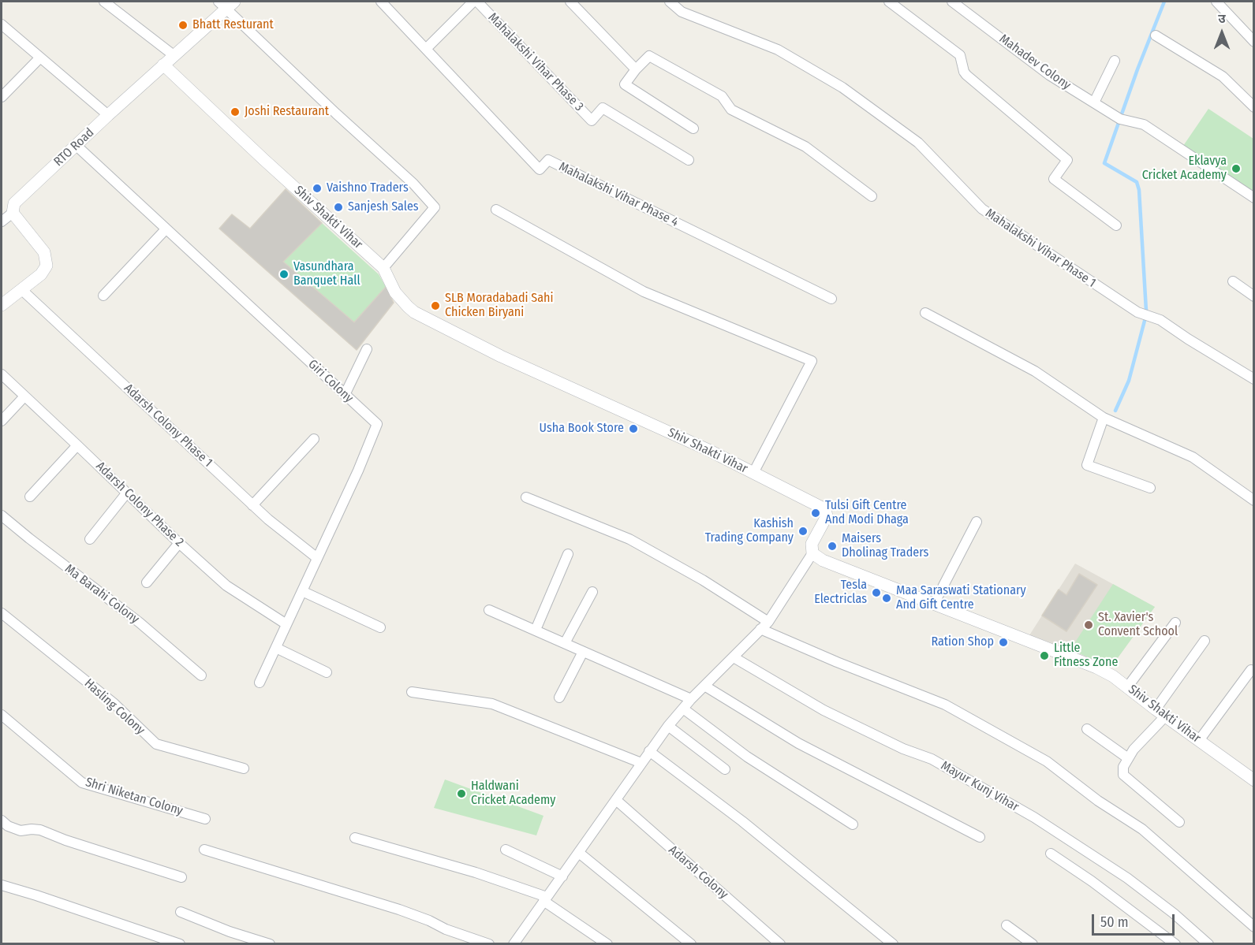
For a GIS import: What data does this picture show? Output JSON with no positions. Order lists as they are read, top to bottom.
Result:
{
  "streets": {
    "street": [
      "Mahalakshi Vihar Phase 3",
      "Mahadev Colony",
      "RTO Road",
      "Mahalakshi Vihar Phase 4",
      "Shiv Shakti Vihar",
      "Mahalakshi Vihar Phase 1",
      "Giri Colony",
      "Adarsh Colony Phase 1",
      "Adarsh Colony Phase 2",
      "Ma Barahi Colony",
      "Hasling Colony",
      "Mayur Kunj Vihar",
      "Shri Niketan Colony",
      "Adarsh Colony"
    ]
  },
  "crossings": [
    ["RTO Road", "Shiv Shakti Vihar"],
    ["RTO Road", "Giri Colony"],
    ["Giri Colony", "Adarsh Colony Phase 1"],
    ["Giri Colony", "Adarsh Colony Phase 2"]
  ],
  "places": [
    "Bhatt Resturant",
    "Joshi Restaurant",
    "Eklavya Cricket Academy",
    "Vaishno Traders",
    "Sanjesh Sales",
    "Vasundhara Banquet Hall",
    "SLB Moradabadi Sahi Chicken Biryani",
    "Usha Book Store",
    "Tulsi Gift Centre And Modi Dhaga",
    "Kashish Trading Company",
    "Maisers Dholinag Traders",
    "Tesla Electriclas",
    "Maa Saraswati Stationary And Gift Centre",
    "St. Xavier's Convent School",
    "Ration Shop",
    "Little Fitness Zone",
    "Haldwani Cricket Academy"
  ],
  "scale_bar": "50 m",
  "north": "top"
}
